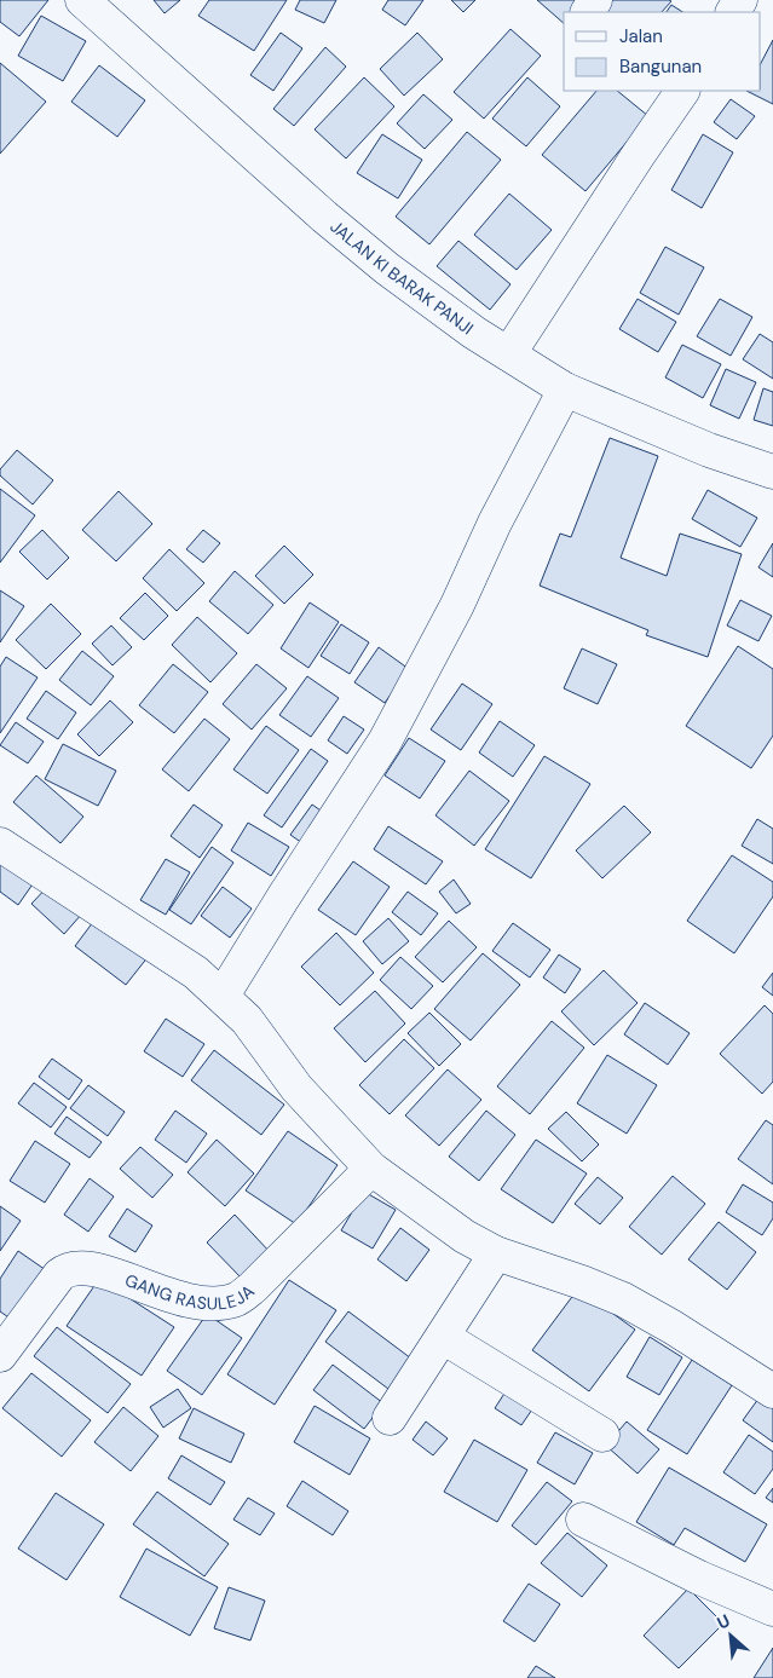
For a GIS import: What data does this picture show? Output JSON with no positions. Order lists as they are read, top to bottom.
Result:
{
  "streets": {
    "street": ["JALAN KI BARAK PANJI", "GANG RASULEJA"]
  },
  "legend": ["Jalan", "Bangunan"],
  "north": "top left"
}
